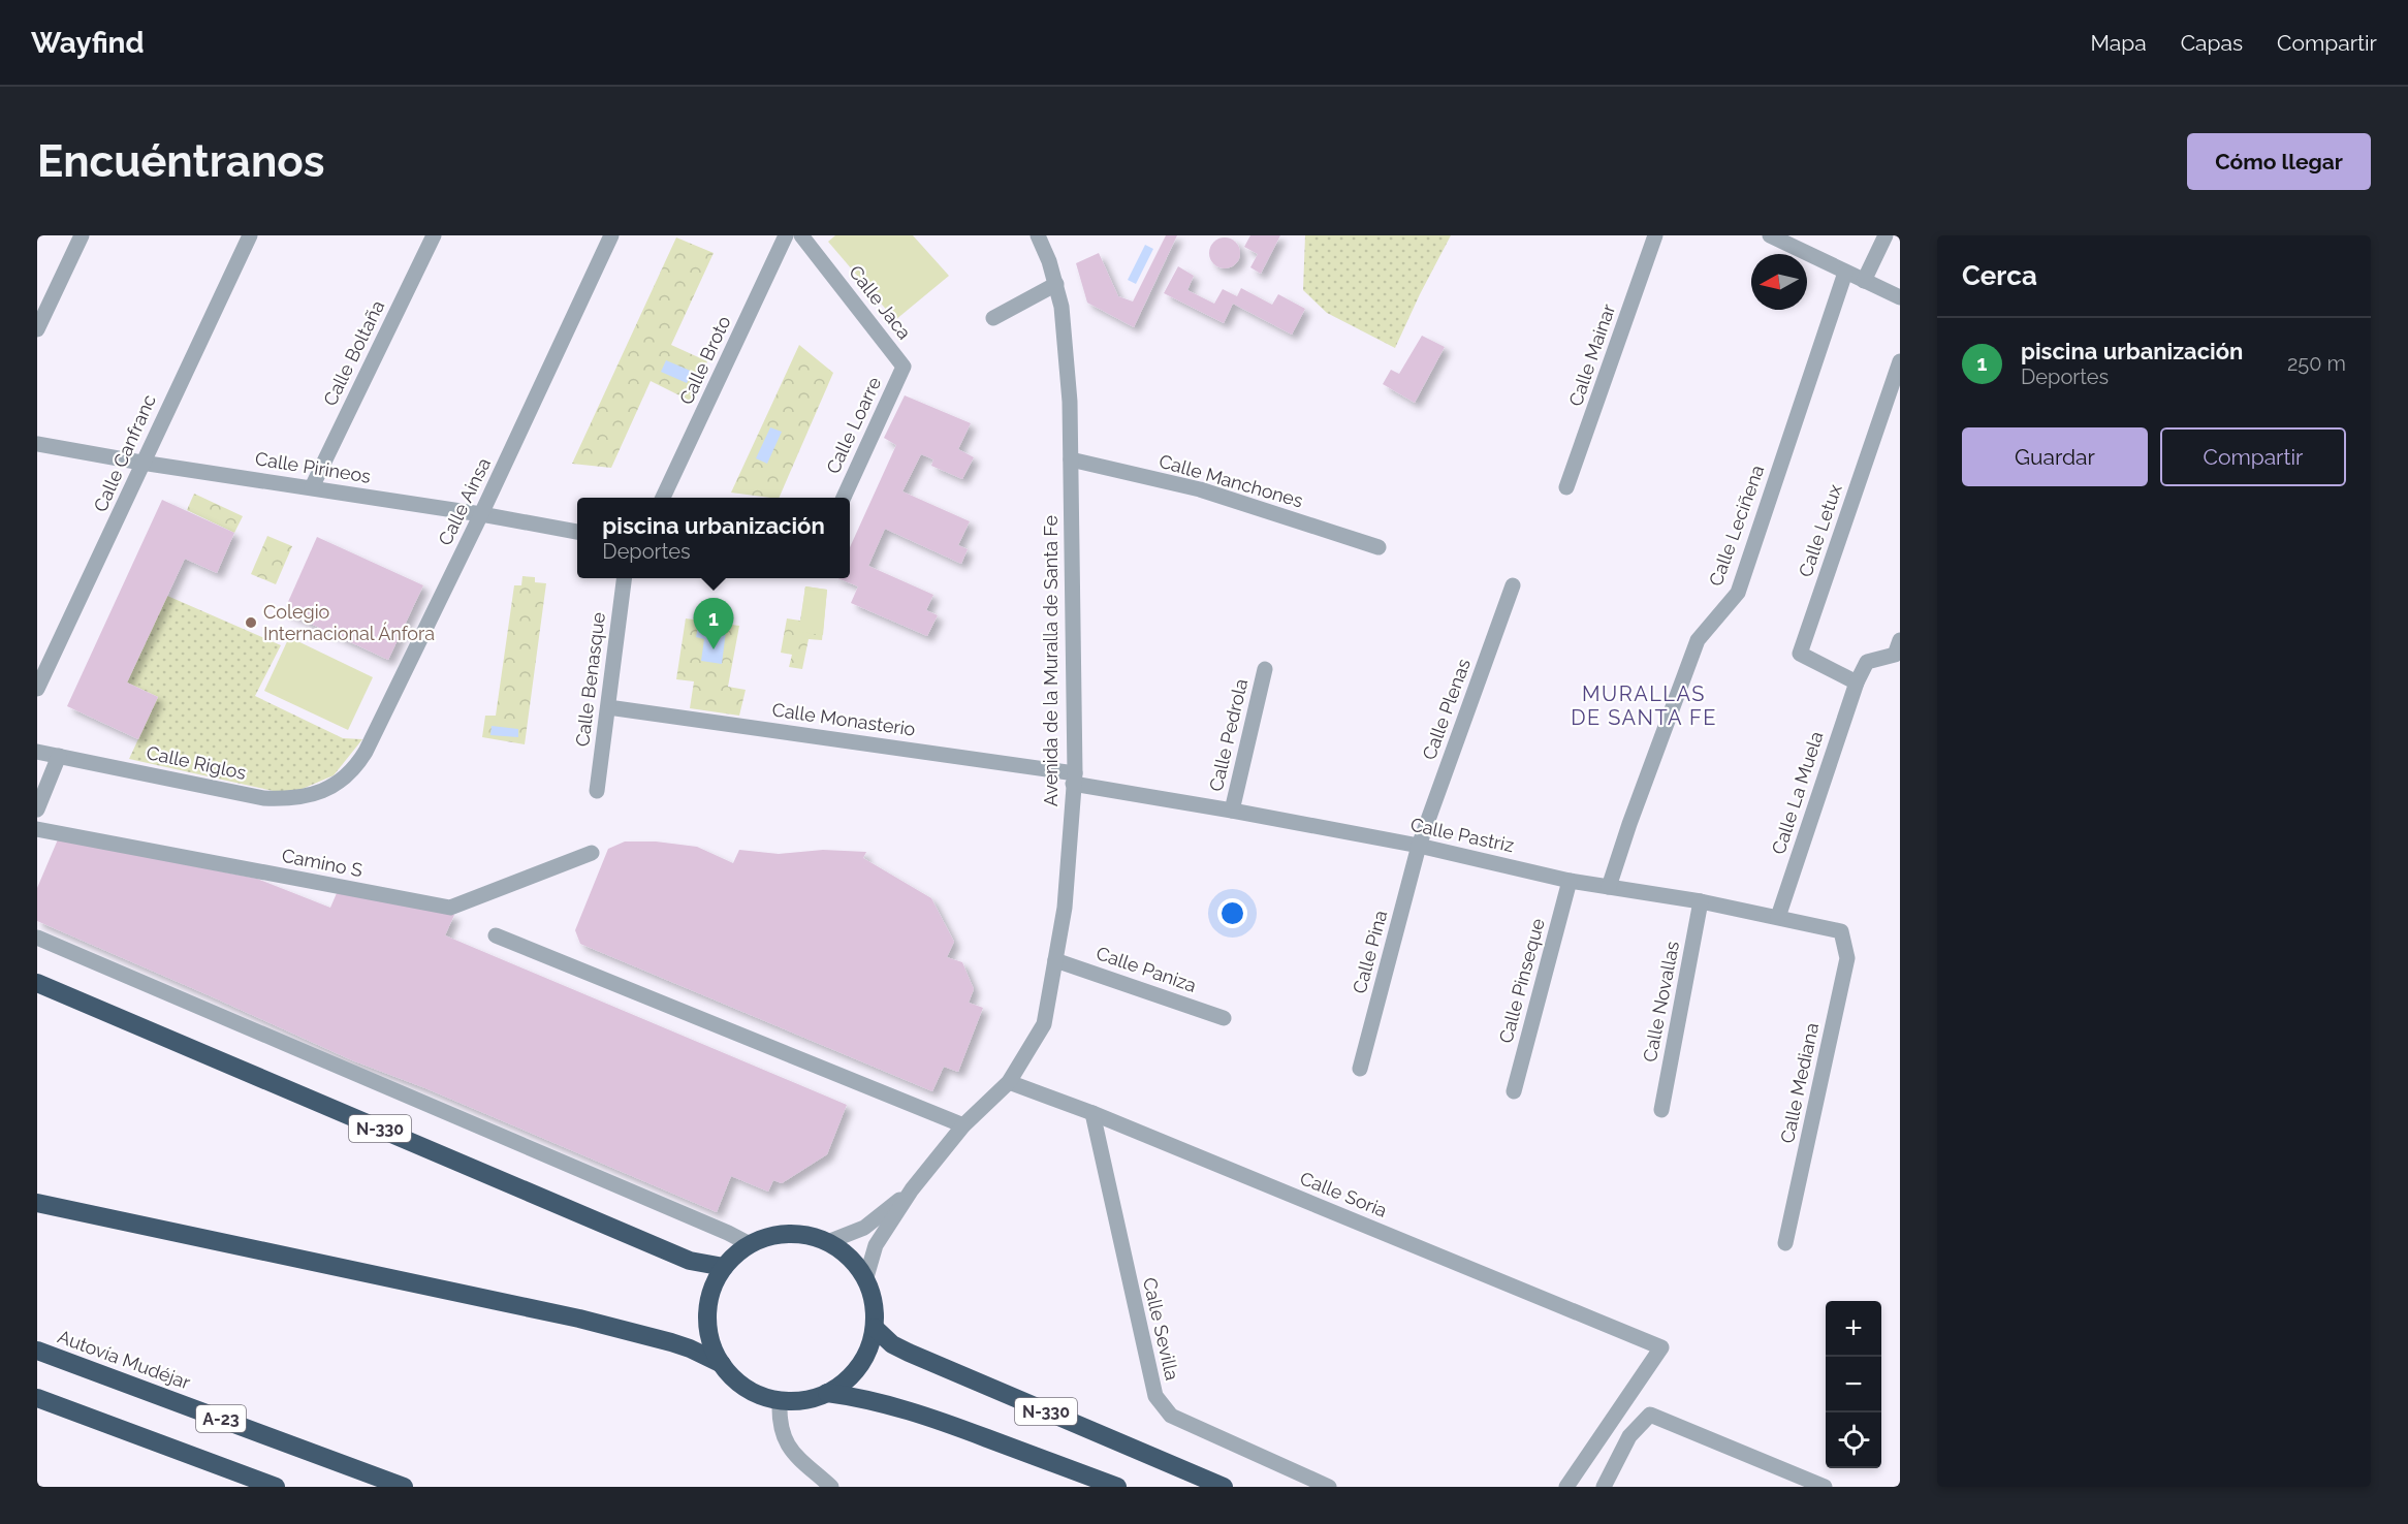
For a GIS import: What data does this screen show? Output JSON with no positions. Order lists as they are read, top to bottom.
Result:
{
  "streets": {
    "highway": ["N-330", "Autovía Mudéjar", "A-23"],
    "street": [
      "Calle Jaca",
      "Calle Boltaña",
      "Calle Mainar",
      "Calle Broto",
      "Calle Loarre",
      "Calle Canfranc",
      "Calle Pirineos",
      "Calle Manchones",
      "Calle Ainsa",
      "Calle Leciñena",
      "Calle Letux",
      "Avenida de la Muralla de Santa Fe",
      "Calle Benasque",
      "Calle Plenas",
      "Calle Monasterio",
      "Calle Pedrola",
      "Calle Riglos",
      "Calle La Muela",
      "Calle Pastriz",
      "Camino S",
      "Calle Pina",
      "Calle Paniza",
      "Calle Pinseque",
      "Calle Novallas",
      "Calle Mediana",
      "Calle Soria",
      "Calle Sevilla"
    ]
  },
  "crossings": [
    ["Calle Jaca", "Calle Loarre"],
    ["Calle Boltaña", "Calle Pirineos"],
    ["Calle Canfranc", "Calle Pirineos"],
    ["Calle Pirineos", "Calle Ainsa"],
    ["Calle Manchones", "Avenida de la Muralla de Santa Fe"],
    ["Calle Ainsa", "Calle Riglos"],
    ["Calle Leciñena", "Calle Pastriz"],
    ["Calle Letux", "Calle La Muela"],
    ["Avenida de la Muralla de Santa Fe", "Calle Monasterio"],
    ["Avenida de la Muralla de Santa Fe", "Calle Pastriz"],
    ["Avenida de la Muralla de Santa Fe", "Calle Paniza"],
    ["Avenida de la Muralla de Santa Fe", "N-330"],
    ["Avenida de la Muralla de Santa Fe", "Calle Soria"],
    ["Calle Benasque", "Calle Monasterio"],
    ["Calle Plenas", "Calle Pastriz"],
    ["Calle Plenas", "Calle Pina"],
    ["Calle Monasterio", "Calle Pastriz"],
    ["Calle Pedrola", "Calle Pastriz"],
    ["Calle La Muela", "Calle Pastriz"],
    ["Calle Pastriz", "Calle Pina"],
    ["Calle Pastriz", "Calle Pinseque"],
    ["Calle Pastriz", "Calle Novallas"],
    ["Calle Pastriz", "Calle Mediana"],
    ["Calle Soria", "Calle Sevilla"]
  ],
  "districts": ["MURALLAS DE SANTA FE"],
  "places": ["Colegio Internacional Ánfora"],
  "north": "left",
  "page": {
    "header": "Wayfind",
    "nav": ["Mapa", "Capas", "Compartir"],
    "buttons": [
      "Cómo llegar",
      ["Guardar", "Compartir"]
    ],
    "title": "Encuéntranos",
    "heading": "Cerca",
    "list": [
      {
        "mark": "1",
        "name": "piscina urbanización",
        "note": "Deportes",
        "value": "250 m"
      }
    ],
    "popup": ["piscina urbanización", "Deportes"],
    "pins": "1",
    "map_buttons": ["+", "−"]
  }
}
